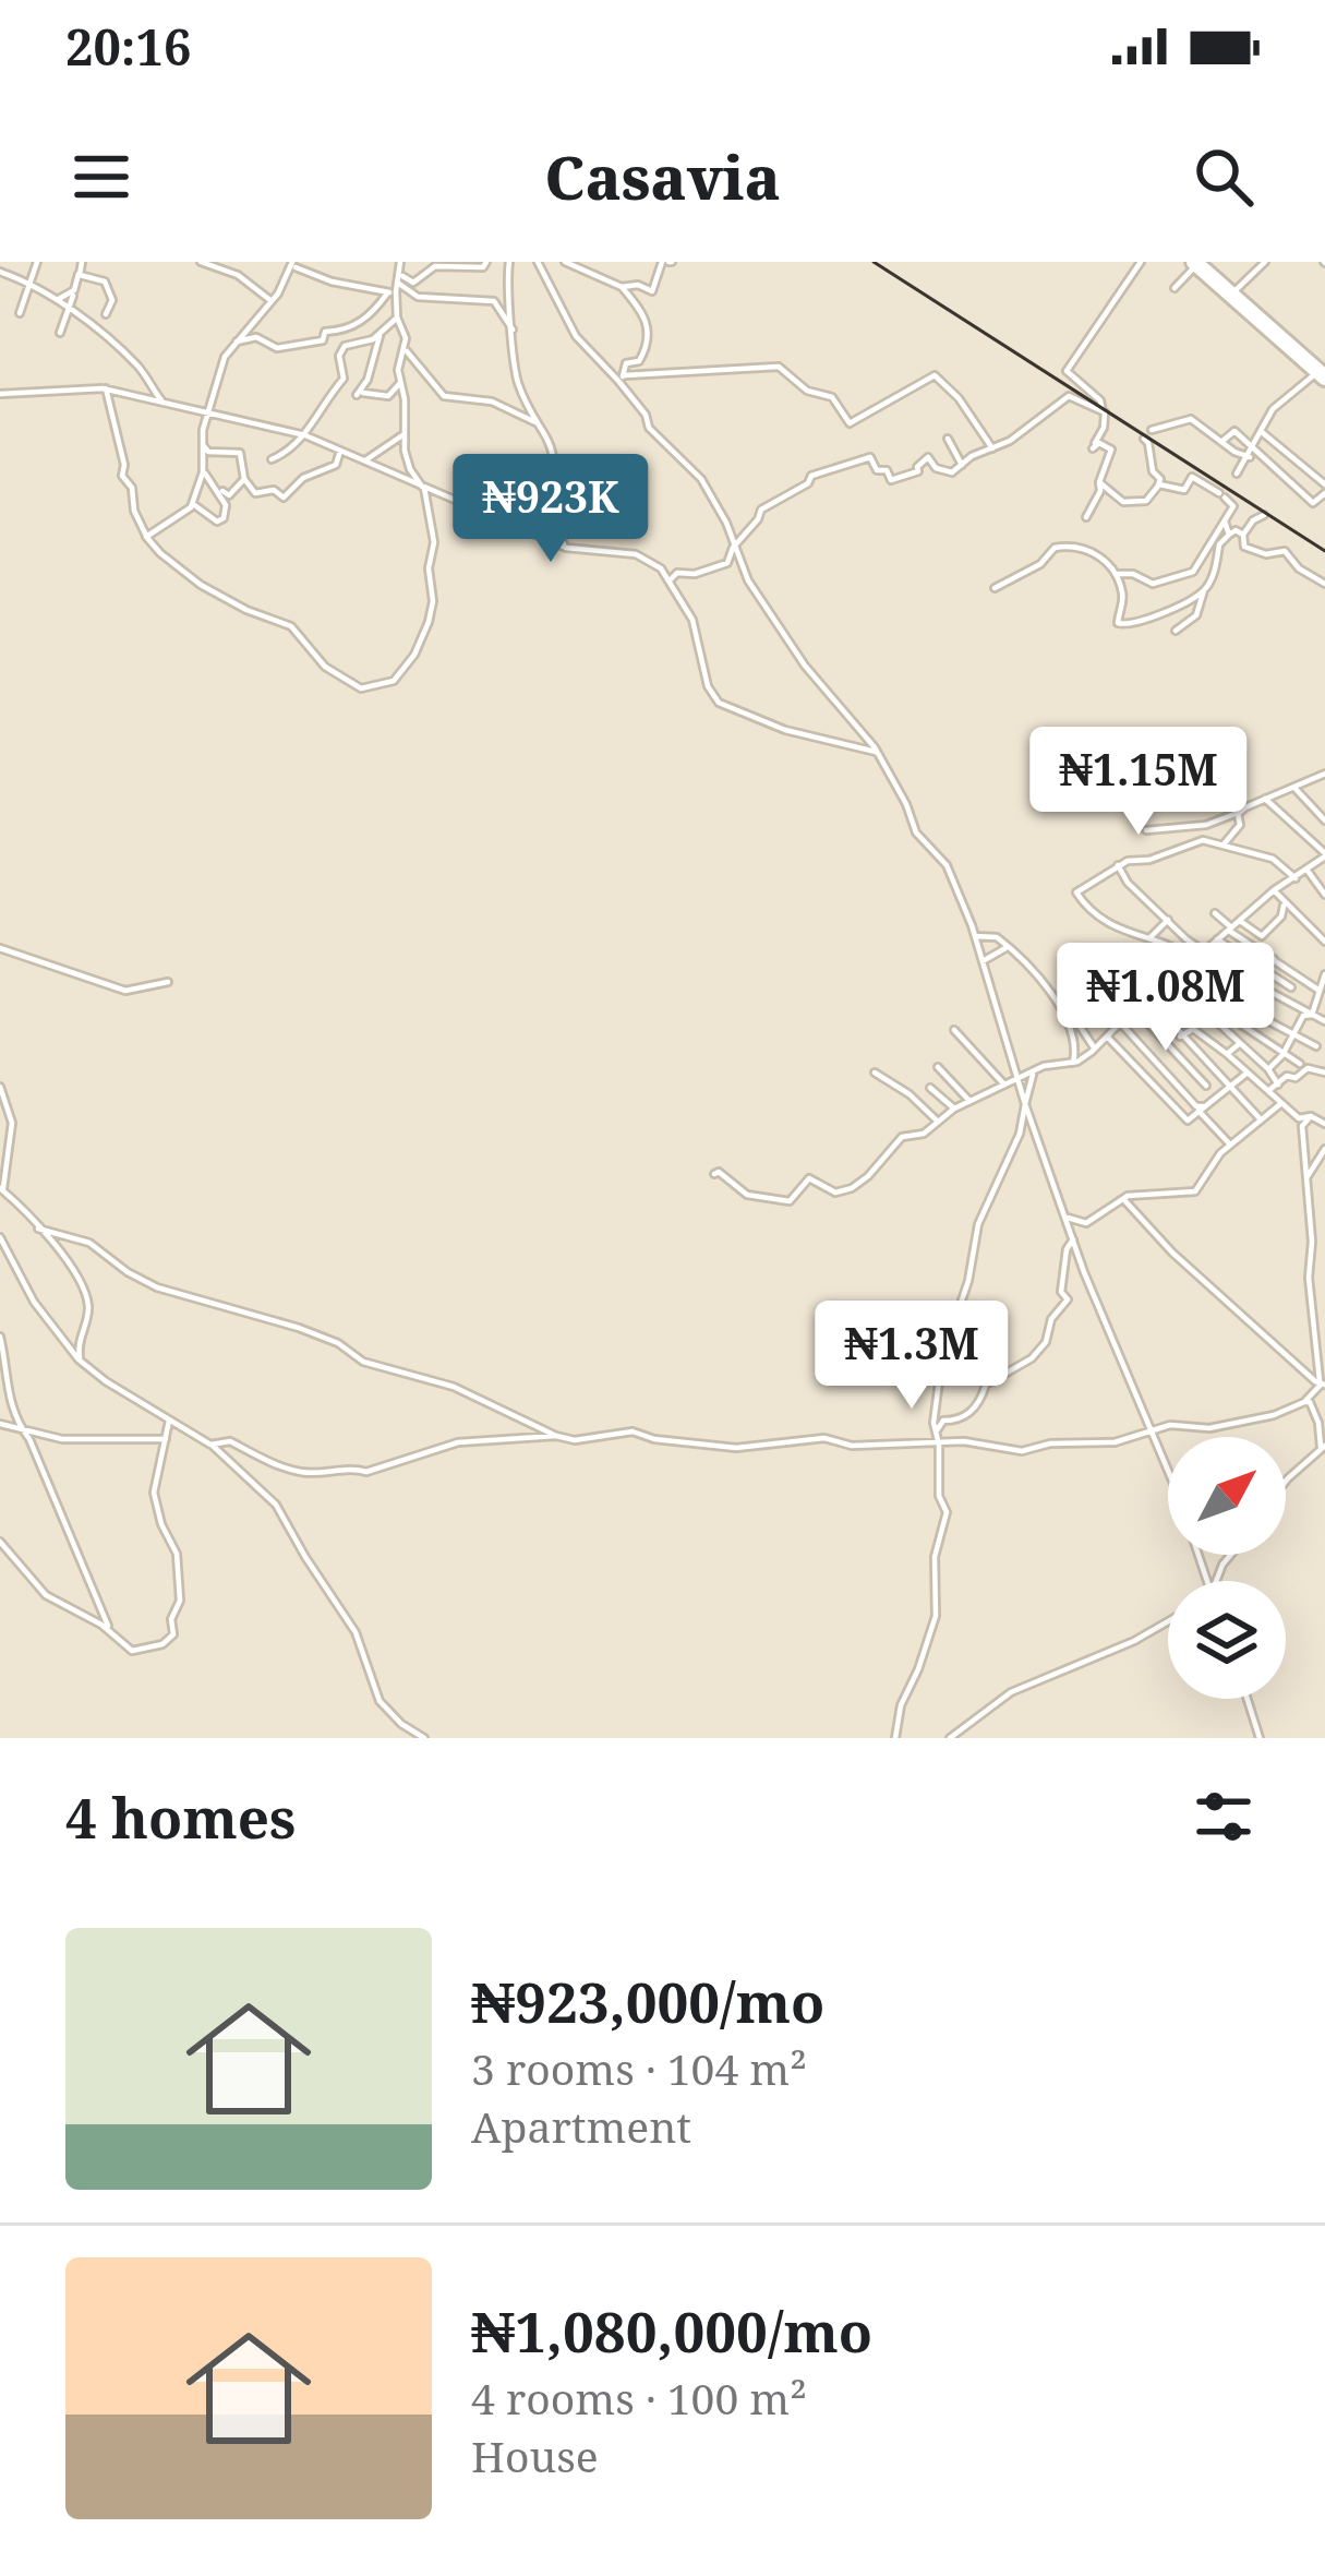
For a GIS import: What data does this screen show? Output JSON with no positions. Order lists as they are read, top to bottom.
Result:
{
  "north": "top right",
  "page": {
    "status": "20:16",
    "header": "Casavia",
    "price": [
      "₦923K",
      "₦1.15M",
      "₦1.08M",
      "₦1.3M"
    ],
    "heading": "4 homes",
    "list": [
      {
        "name": "₦923,000/mo",
        "note": "3 rooms · 104 m² · Apartment"
      },
      {
        "name": "₦1,080,000/mo",
        "note": "4 rooms · 100 m² · House"
      }
    ]
  }
}
